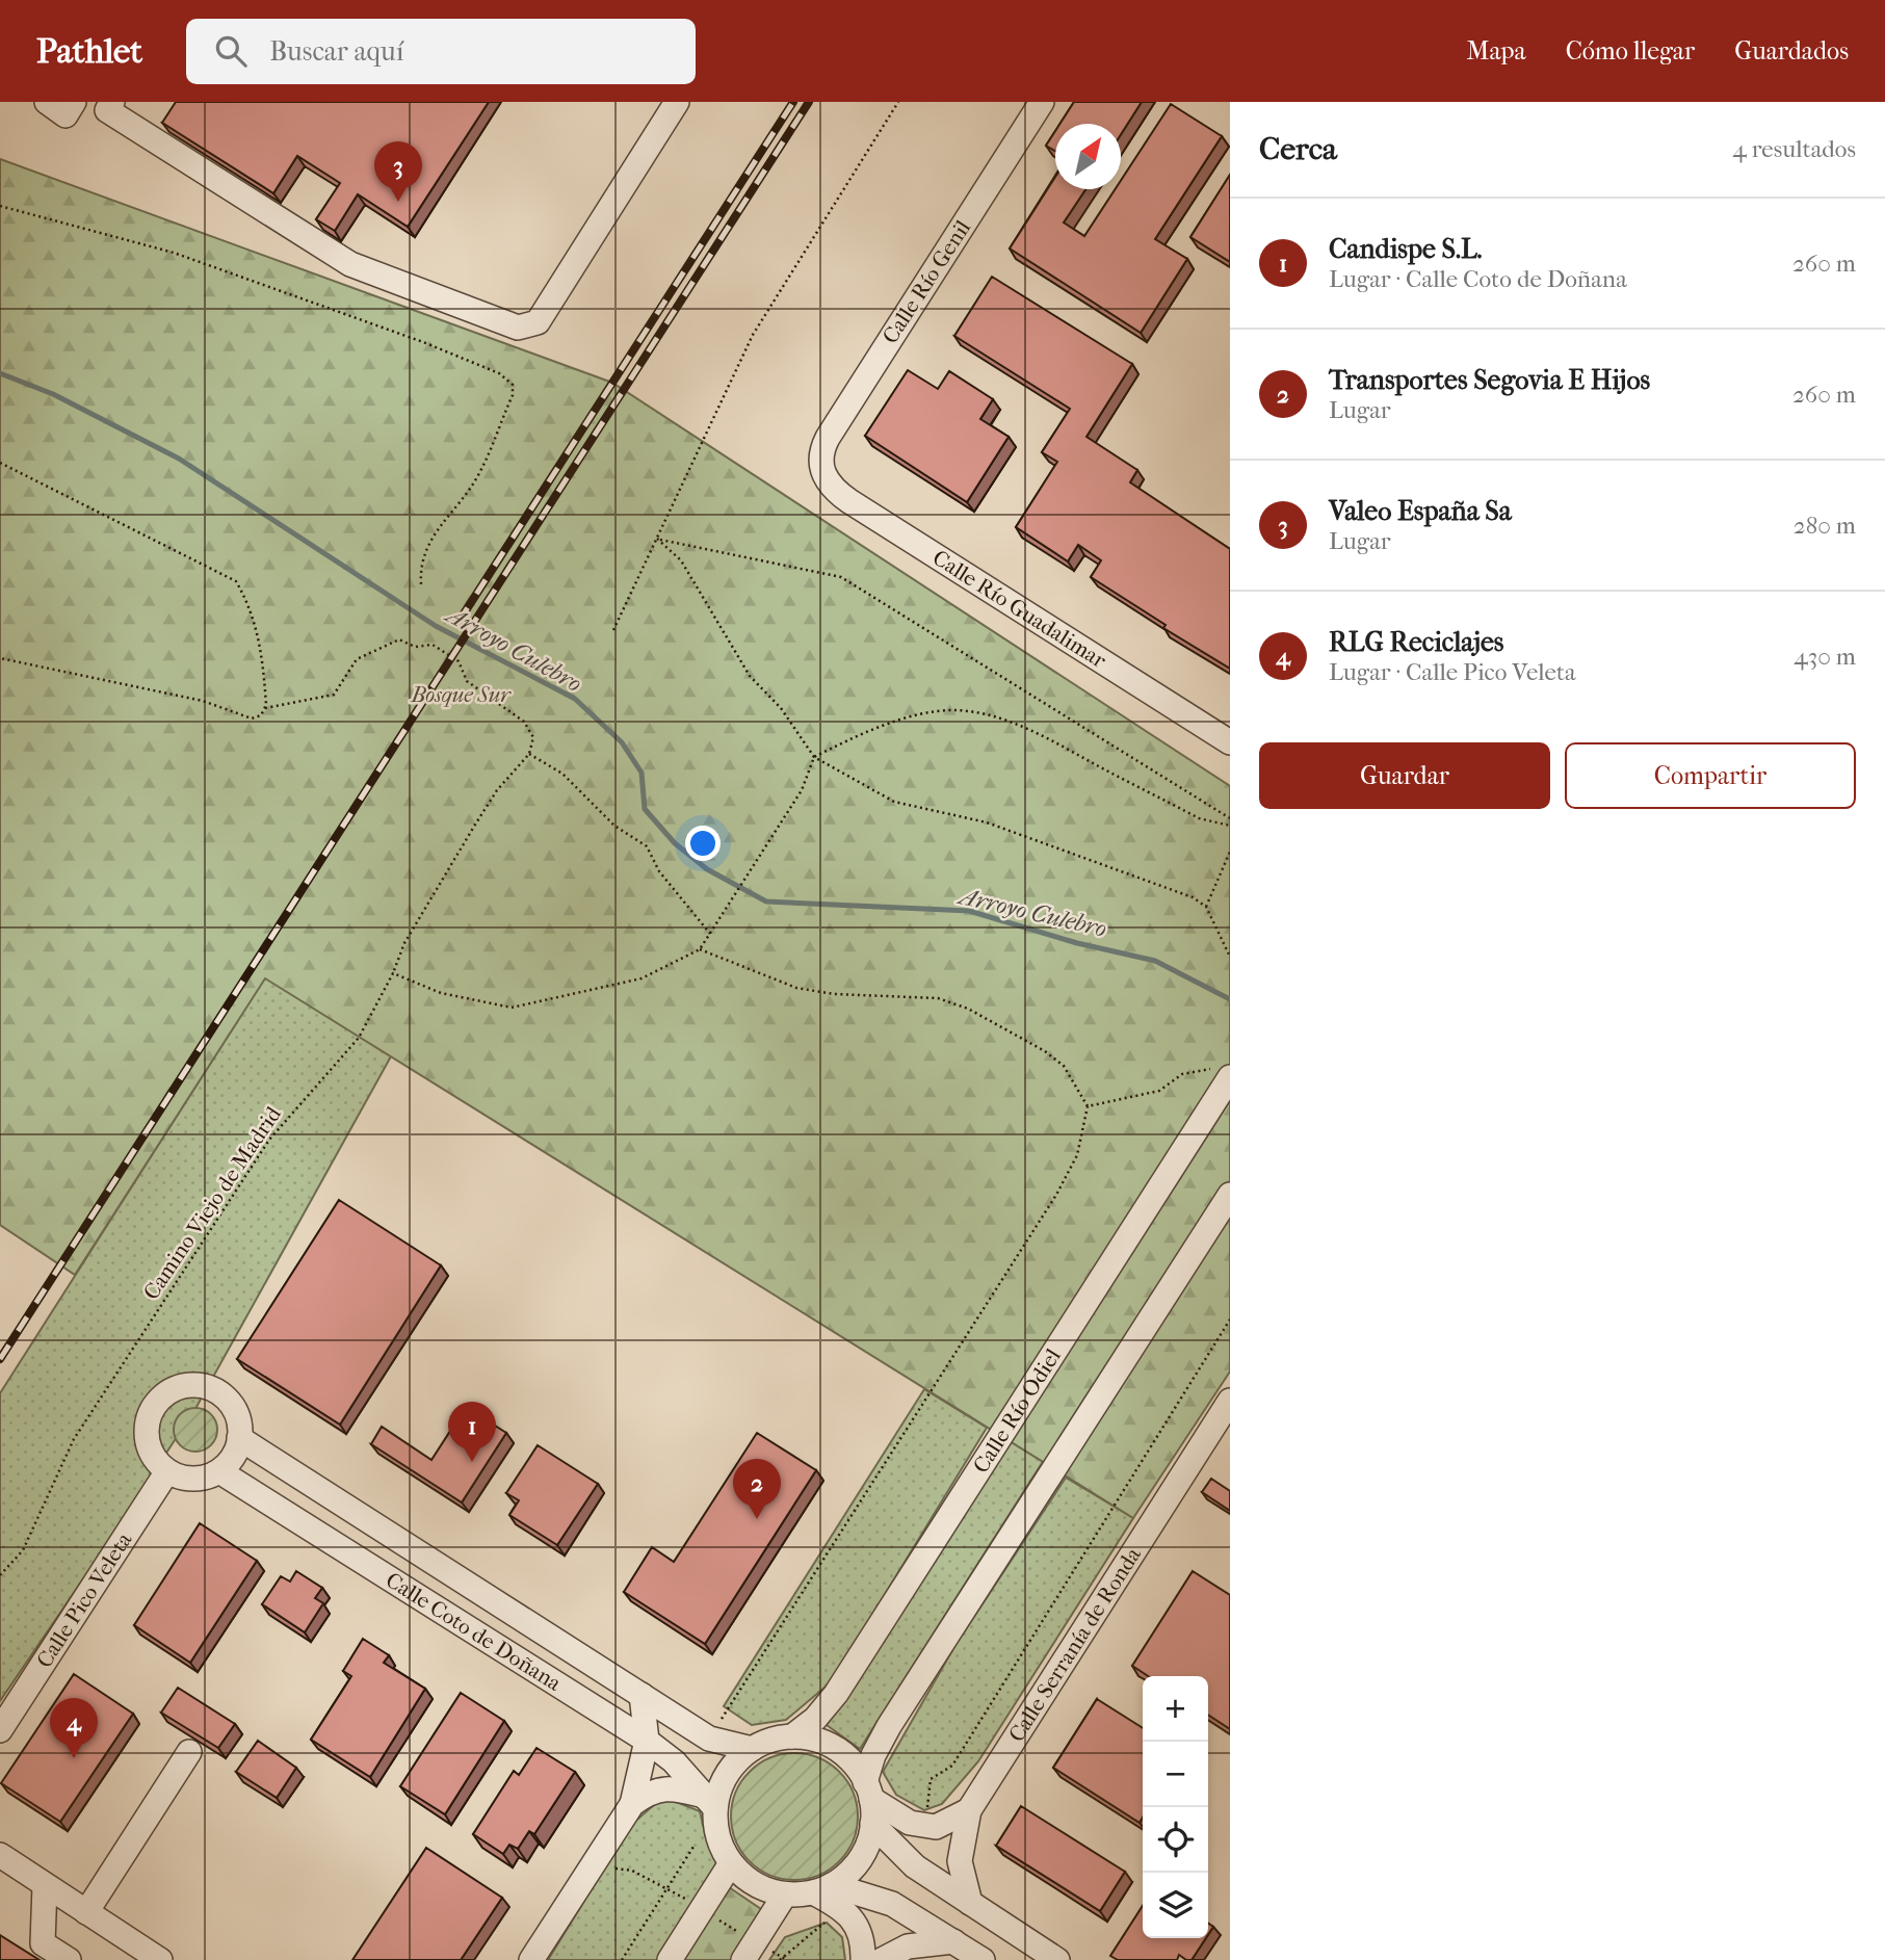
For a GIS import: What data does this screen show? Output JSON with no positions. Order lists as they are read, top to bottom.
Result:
{
  "streets": {
    "street": [
      "Calle Río Genil",
      "Calle Río Guadalimar",
      "Calle Río Odiel",
      "Calle Pico Veleta",
      "Calle Coto de Doñana",
      "Calle Serranía de Ronda"
    ],
    "path": ["Camino Viejo de Madrid"]
  },
  "crossings": [
    ["Calle Río Genil", "Calle Río Guadalimar"],
    ["Calle Río Odiel", "Calle Coto de Doñana"],
    ["Calle Pico Veleta", "Calle Coto de Doñana"]
  ],
  "water": ["Arroyo Culebro"],
  "parks": ["Bosque Sur"],
  "north": "top right",
  "page": {
    "header": "Pathlet",
    "search": "Buscar aquí",
    "nav": ["Mapa", "Cómo llegar", "Guardados"],
    "heading": ["Cerca", "4 resultados"],
    "pins": [
      "3",
      "1",
      "2",
      "4"
    ],
    "list": [
      {
        "mark": "1",
        "name": "Candispe S.L.",
        "note": "Lugar · Calle Coto de Doñana",
        "value": "260 m"
      },
      {
        "mark": "2",
        "name": "Transportes Segovia E Hijos",
        "note": "Lugar",
        "value": "260 m"
      },
      {
        "mark": "3",
        "name": "Valeo España Sa",
        "note": "Lugar",
        "value": "280 m"
      },
      {
        "mark": "4",
        "name": "RLG Reciclajes",
        "note": "Lugar · Calle Pico Veleta",
        "value": "430 m"
      }
    ],
    "buttons": ["Guardar", "Compartir"],
    "map_buttons": ["+", "−"]
  }
}
